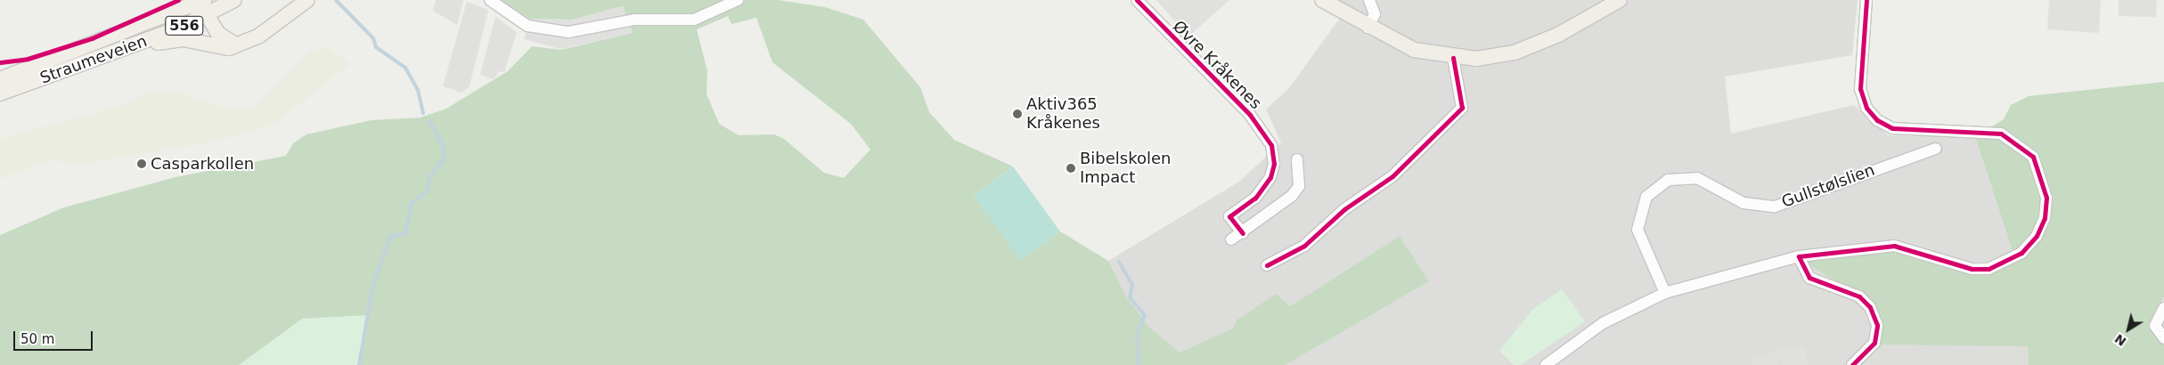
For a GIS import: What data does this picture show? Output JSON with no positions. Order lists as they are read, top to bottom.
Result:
{
  "streets": {
    "main road": ["556", "Straumeveien"],
    "street": ["Øvre Kråkenes", "Gullstølslien"]
  },
  "places": ["Aktiv365 Kråkenes", "Casparkollen", "Bibelskolen Impact"],
  "scale_bar": "50 m",
  "north": "bottom left"
}
